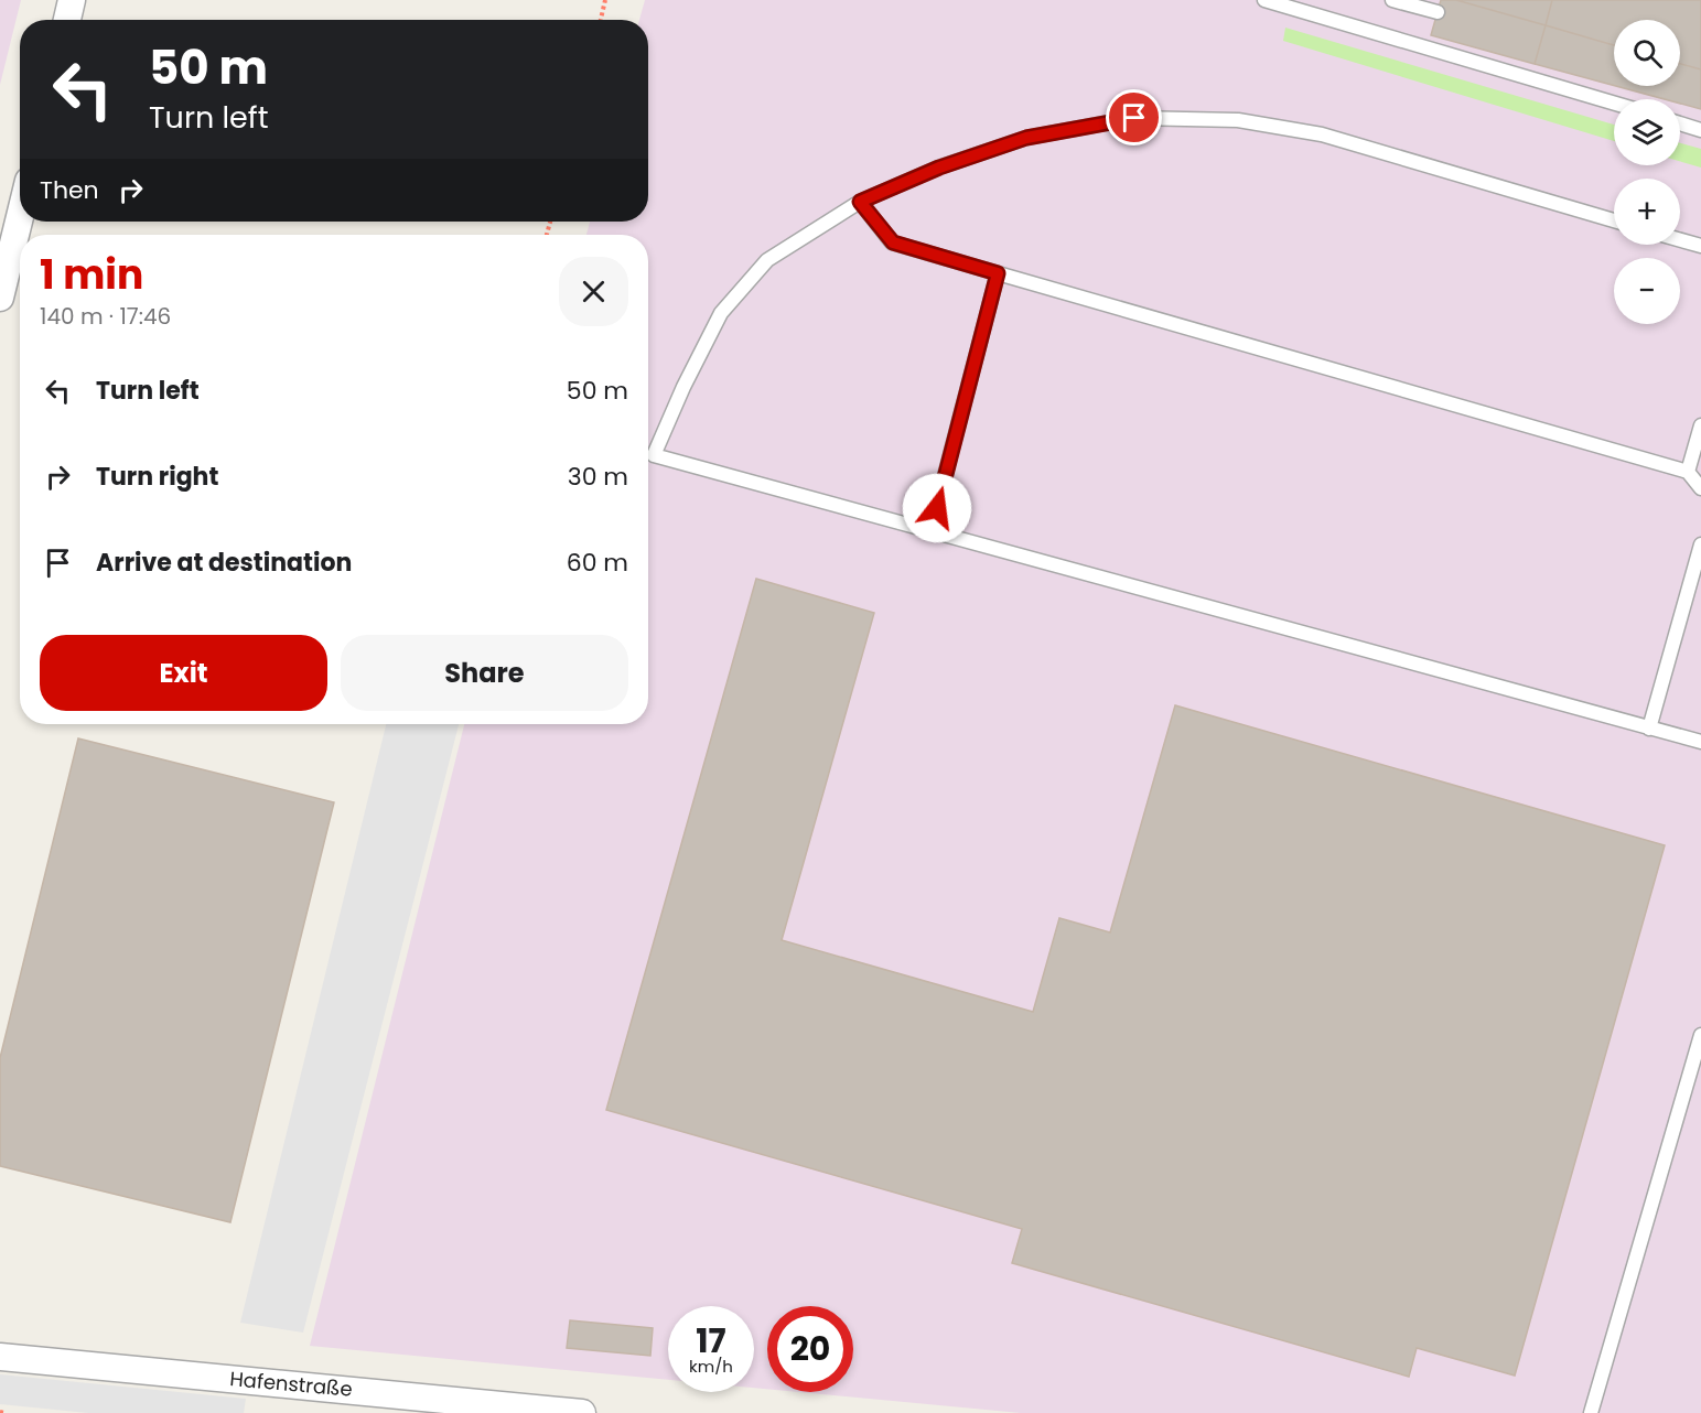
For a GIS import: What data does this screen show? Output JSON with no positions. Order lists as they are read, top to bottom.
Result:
{
  "streets": {
    "street": ["Hafenstraße"]
  },
  "page": {
    "map_buttons": ["+", "−"],
    "turn": ["50 m", "Turn left"],
    "then": "Then",
    "heading": ["1 min", "140 m · 17:46"],
    "list": [
      {
        "name": "Turn left",
        "value": "50 m"
      },
      {
        "name": "Turn right",
        "value": "30 m"
      },
      {
        "name": "Arrive at destination",
        "value": "60 m"
      }
    ],
    "buttons": ["Exit", "Share"],
    "speed": "17 km/h",
    "limit": "20"
  }
}
